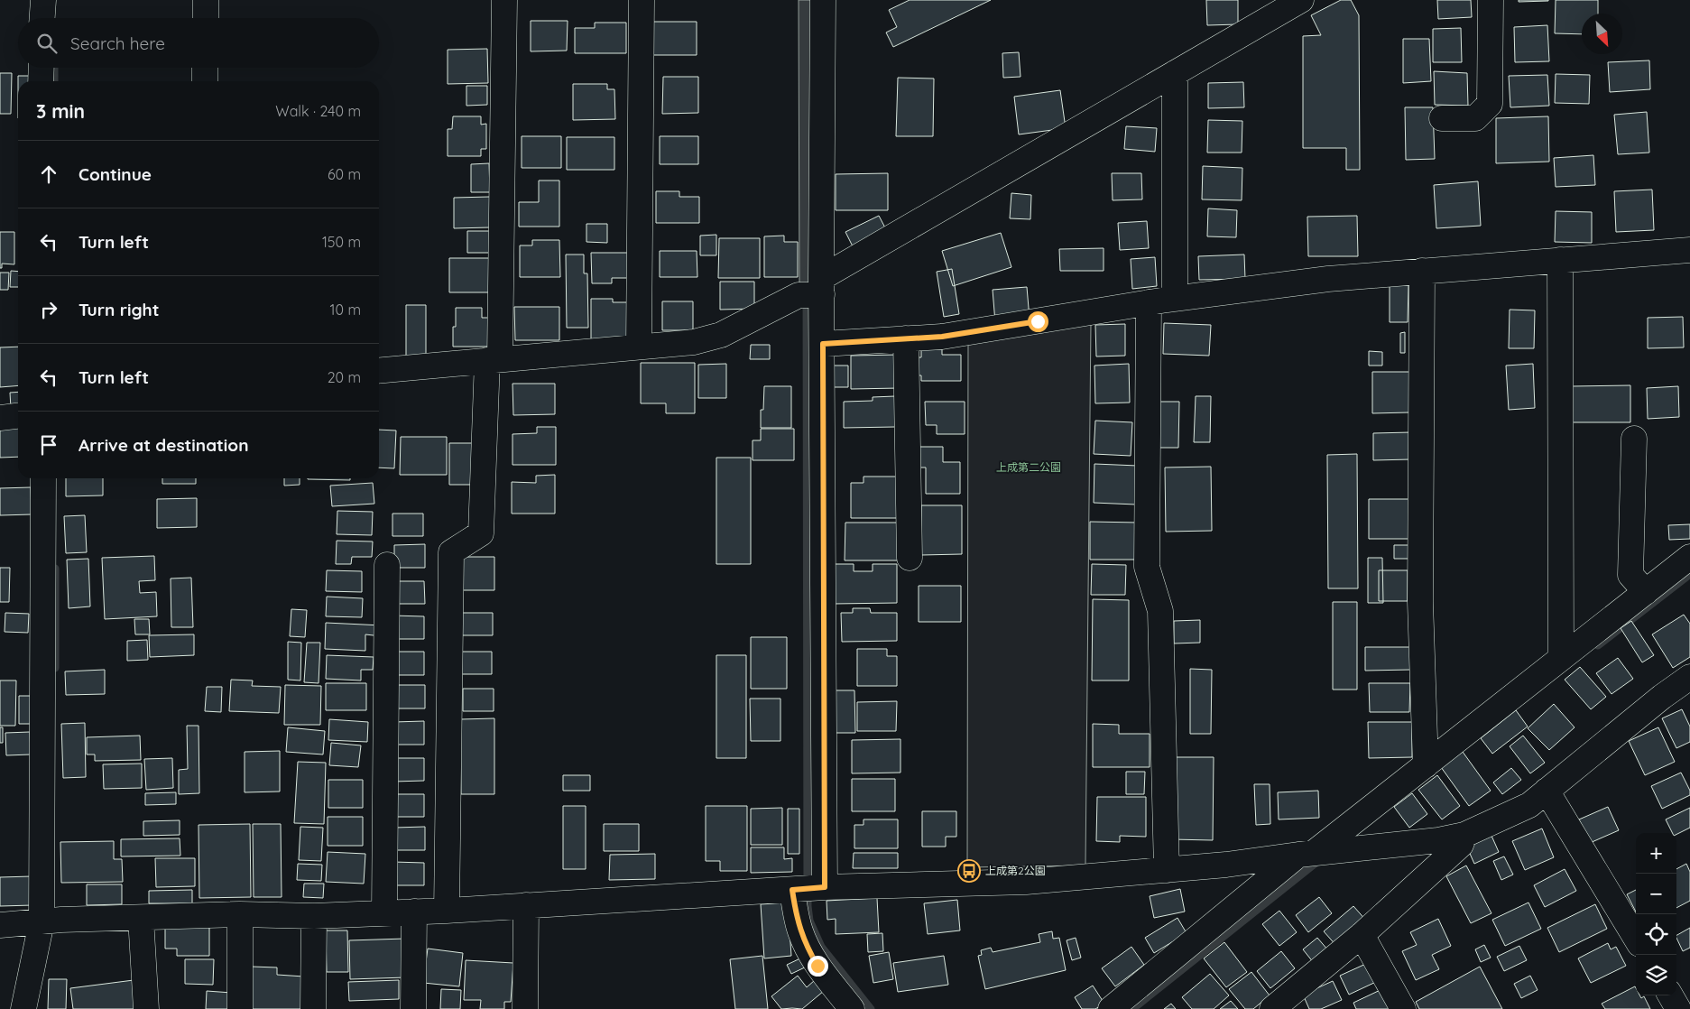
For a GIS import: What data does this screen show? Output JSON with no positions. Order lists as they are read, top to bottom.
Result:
{
  "parks": ["上成第二公園"],
  "places": {
    "bus stop": ["上成第2公園"]
  },
  "north": "bottom right",
  "page": {
    "search": "Search here",
    "heading": ["3 min", "Walk · 240 m"],
    "list": [
      ["Continue", "60 m"],
      ["Turn left", "150 m"],
      ["Turn right", "10 m"],
      ["Turn left", "20 m"],
      "Arrive at destination"
    ],
    "map_buttons": ["+", "−"]
  }
}
